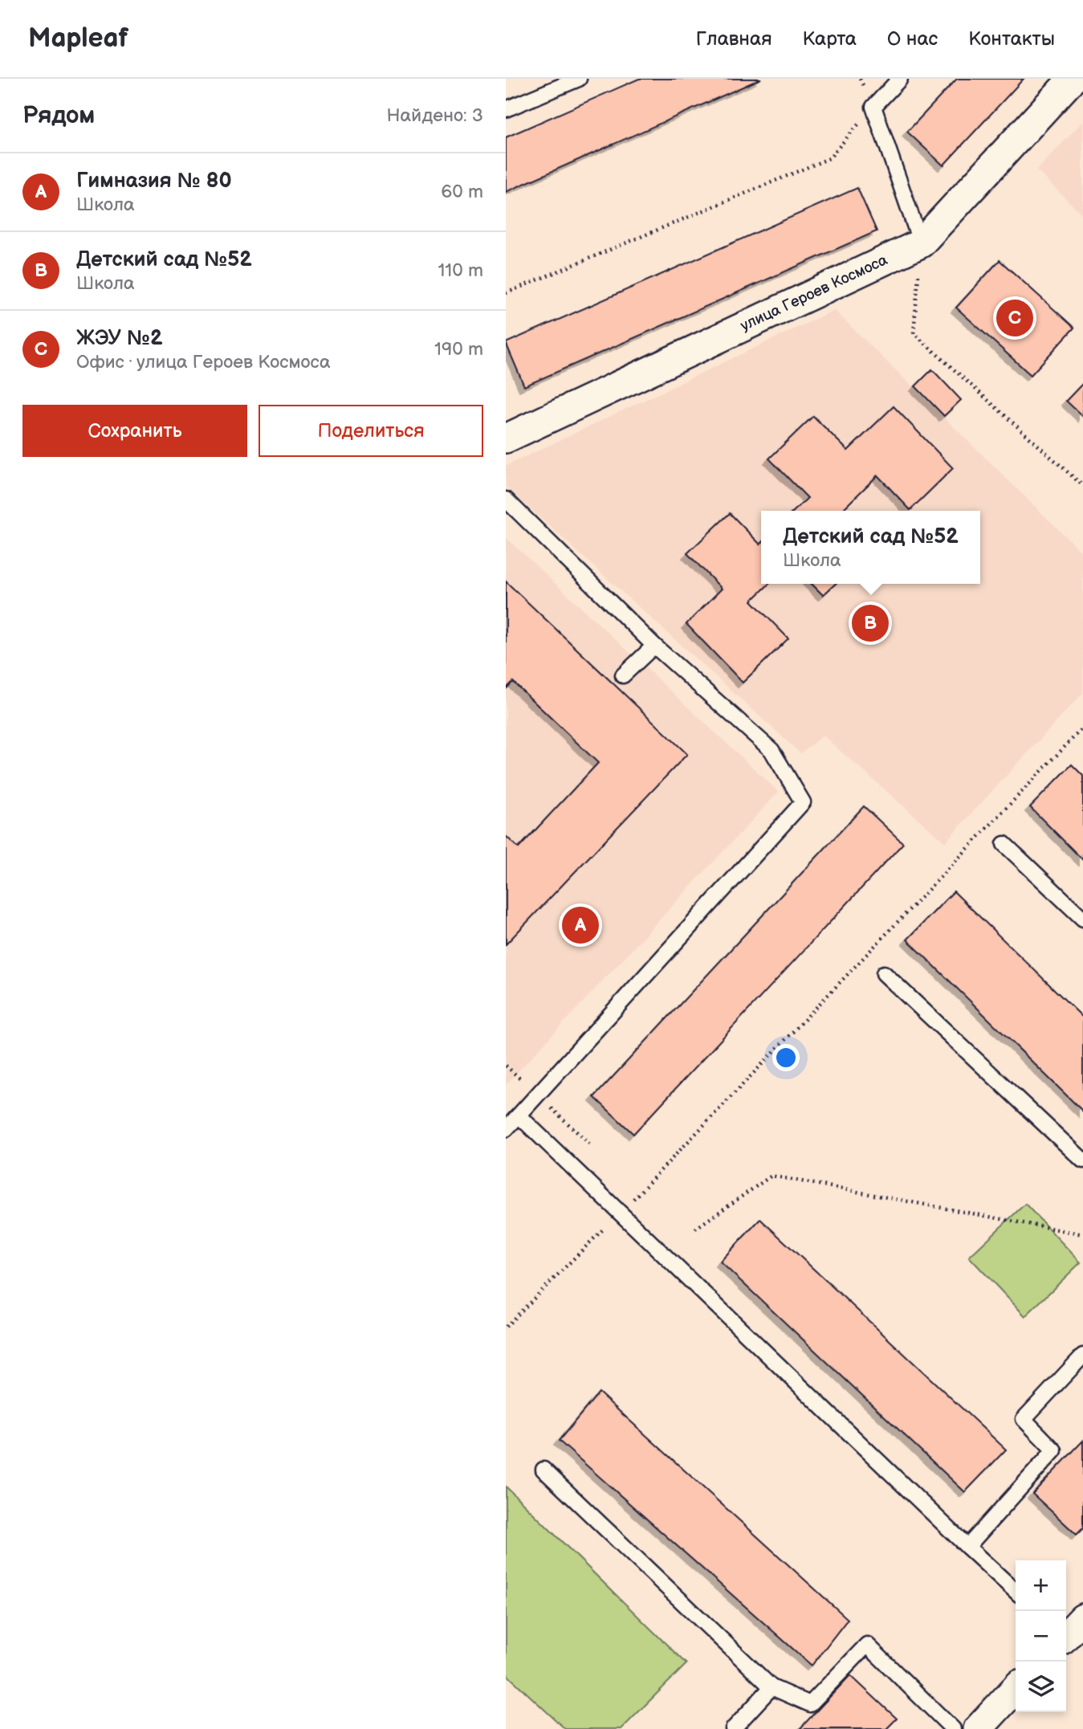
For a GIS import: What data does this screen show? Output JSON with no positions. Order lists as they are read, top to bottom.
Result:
{
  "streets": {
    "street": ["улица Героев Космоса"]
  },
  "page": {
    "header": "Mapleaf",
    "nav": [
      "Главная",
      "Карта",
      "О нас",
      "Контакты"
    ],
    "heading": ["Рядом", "Найдено: 3"],
    "list": [
      {
        "mark": "A",
        "name": "Гимназия № 80",
        "note": "Школа",
        "value": "60 m"
      },
      {
        "mark": "B",
        "name": "Детский сад №52",
        "note": "Школа",
        "value": "110 m"
      },
      {
        "mark": "C",
        "name": "ЖЭУ №2",
        "note": "Офис · улица Героев Космоса",
        "value": "190 m"
      }
    ],
    "pins": ["C", "B", "A"],
    "buttons": ["Сохранить", "Поделиться"],
    "popup": ["Детский сад №52", "Школа"],
    "map_buttons": ["+", "−"]
  }
}
